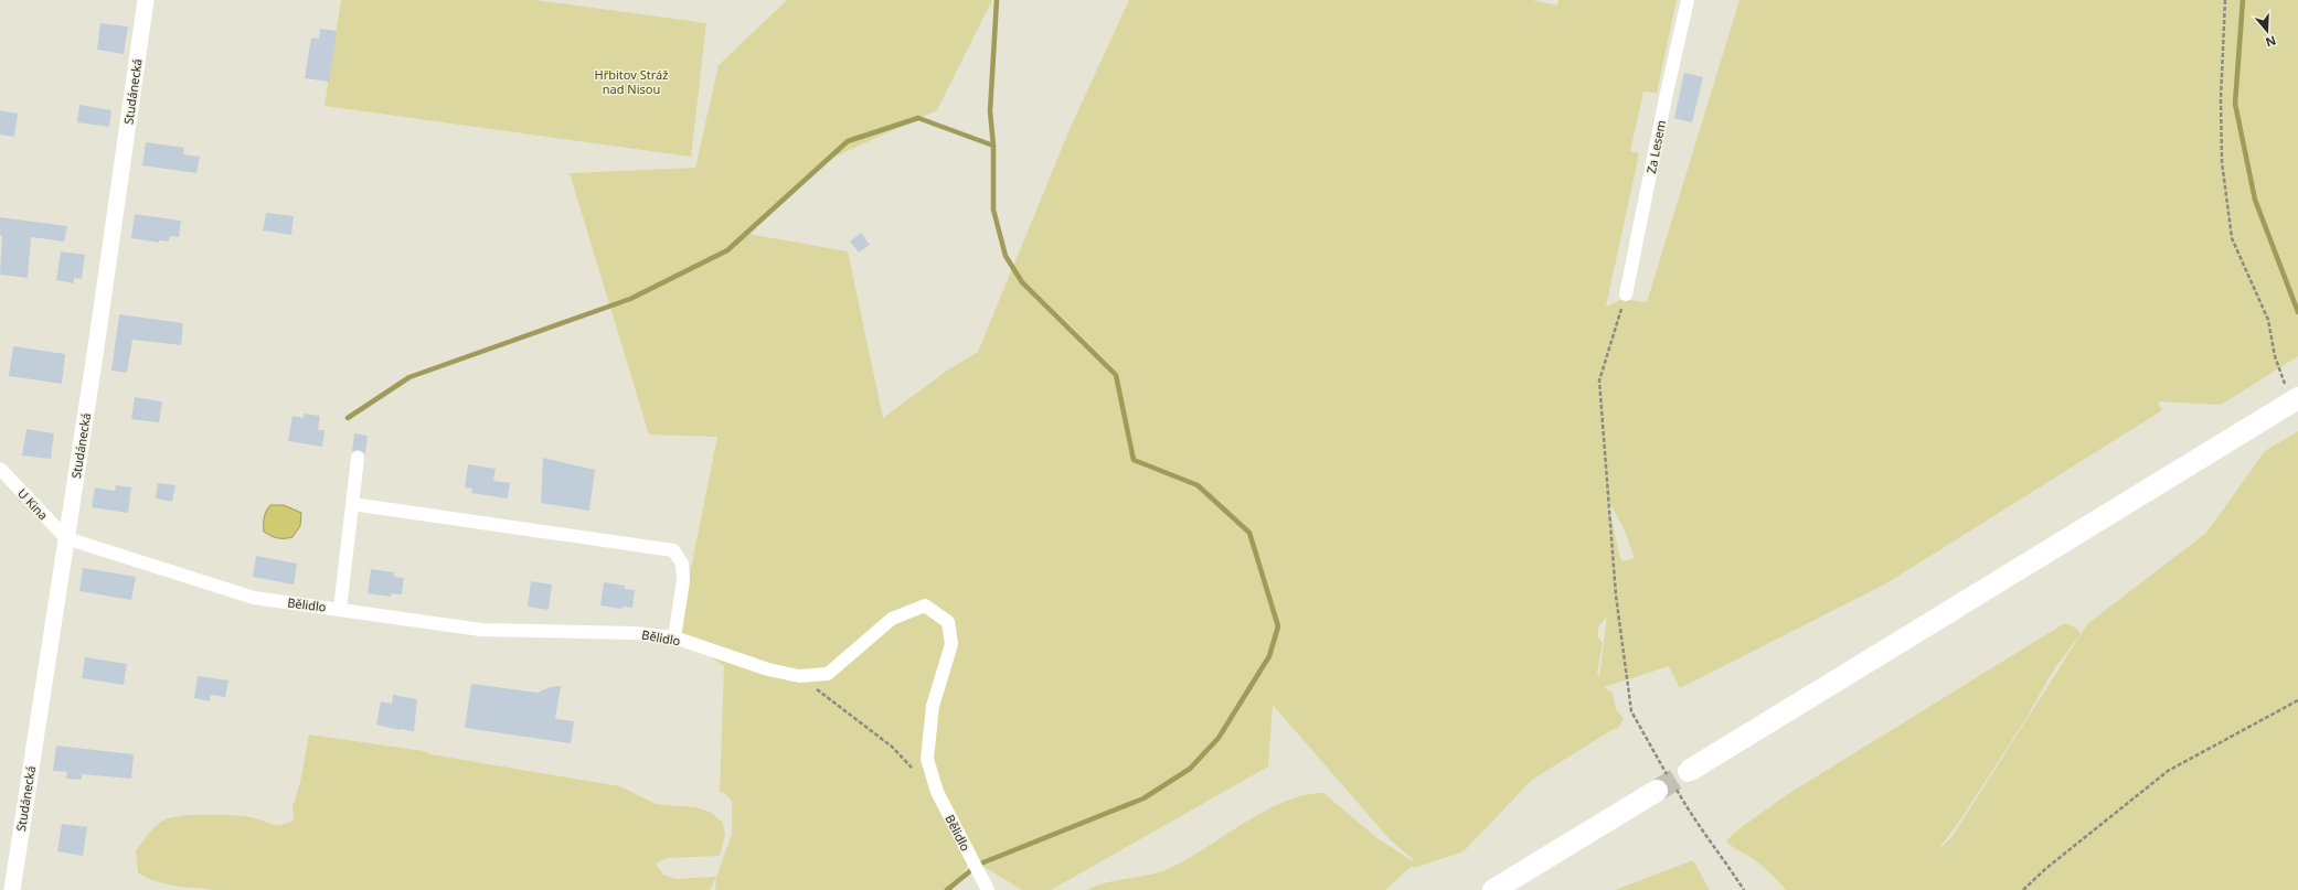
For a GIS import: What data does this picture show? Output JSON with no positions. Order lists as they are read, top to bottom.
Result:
{
  "streets": {
    "street": [
      "Studánecká",
      "Za Lesem",
      "U Kina",
      "Bělidlo"
    ]
  },
  "crossings": [
    ["Studánecká", "U Kina"],
    ["Studánecká", "Bělidlo"],
    ["U Kina", "Bělidlo"]
  ],
  "parks": ["Hřbitov Stráž nad Nisou"],
  "north": "bottom"
}
